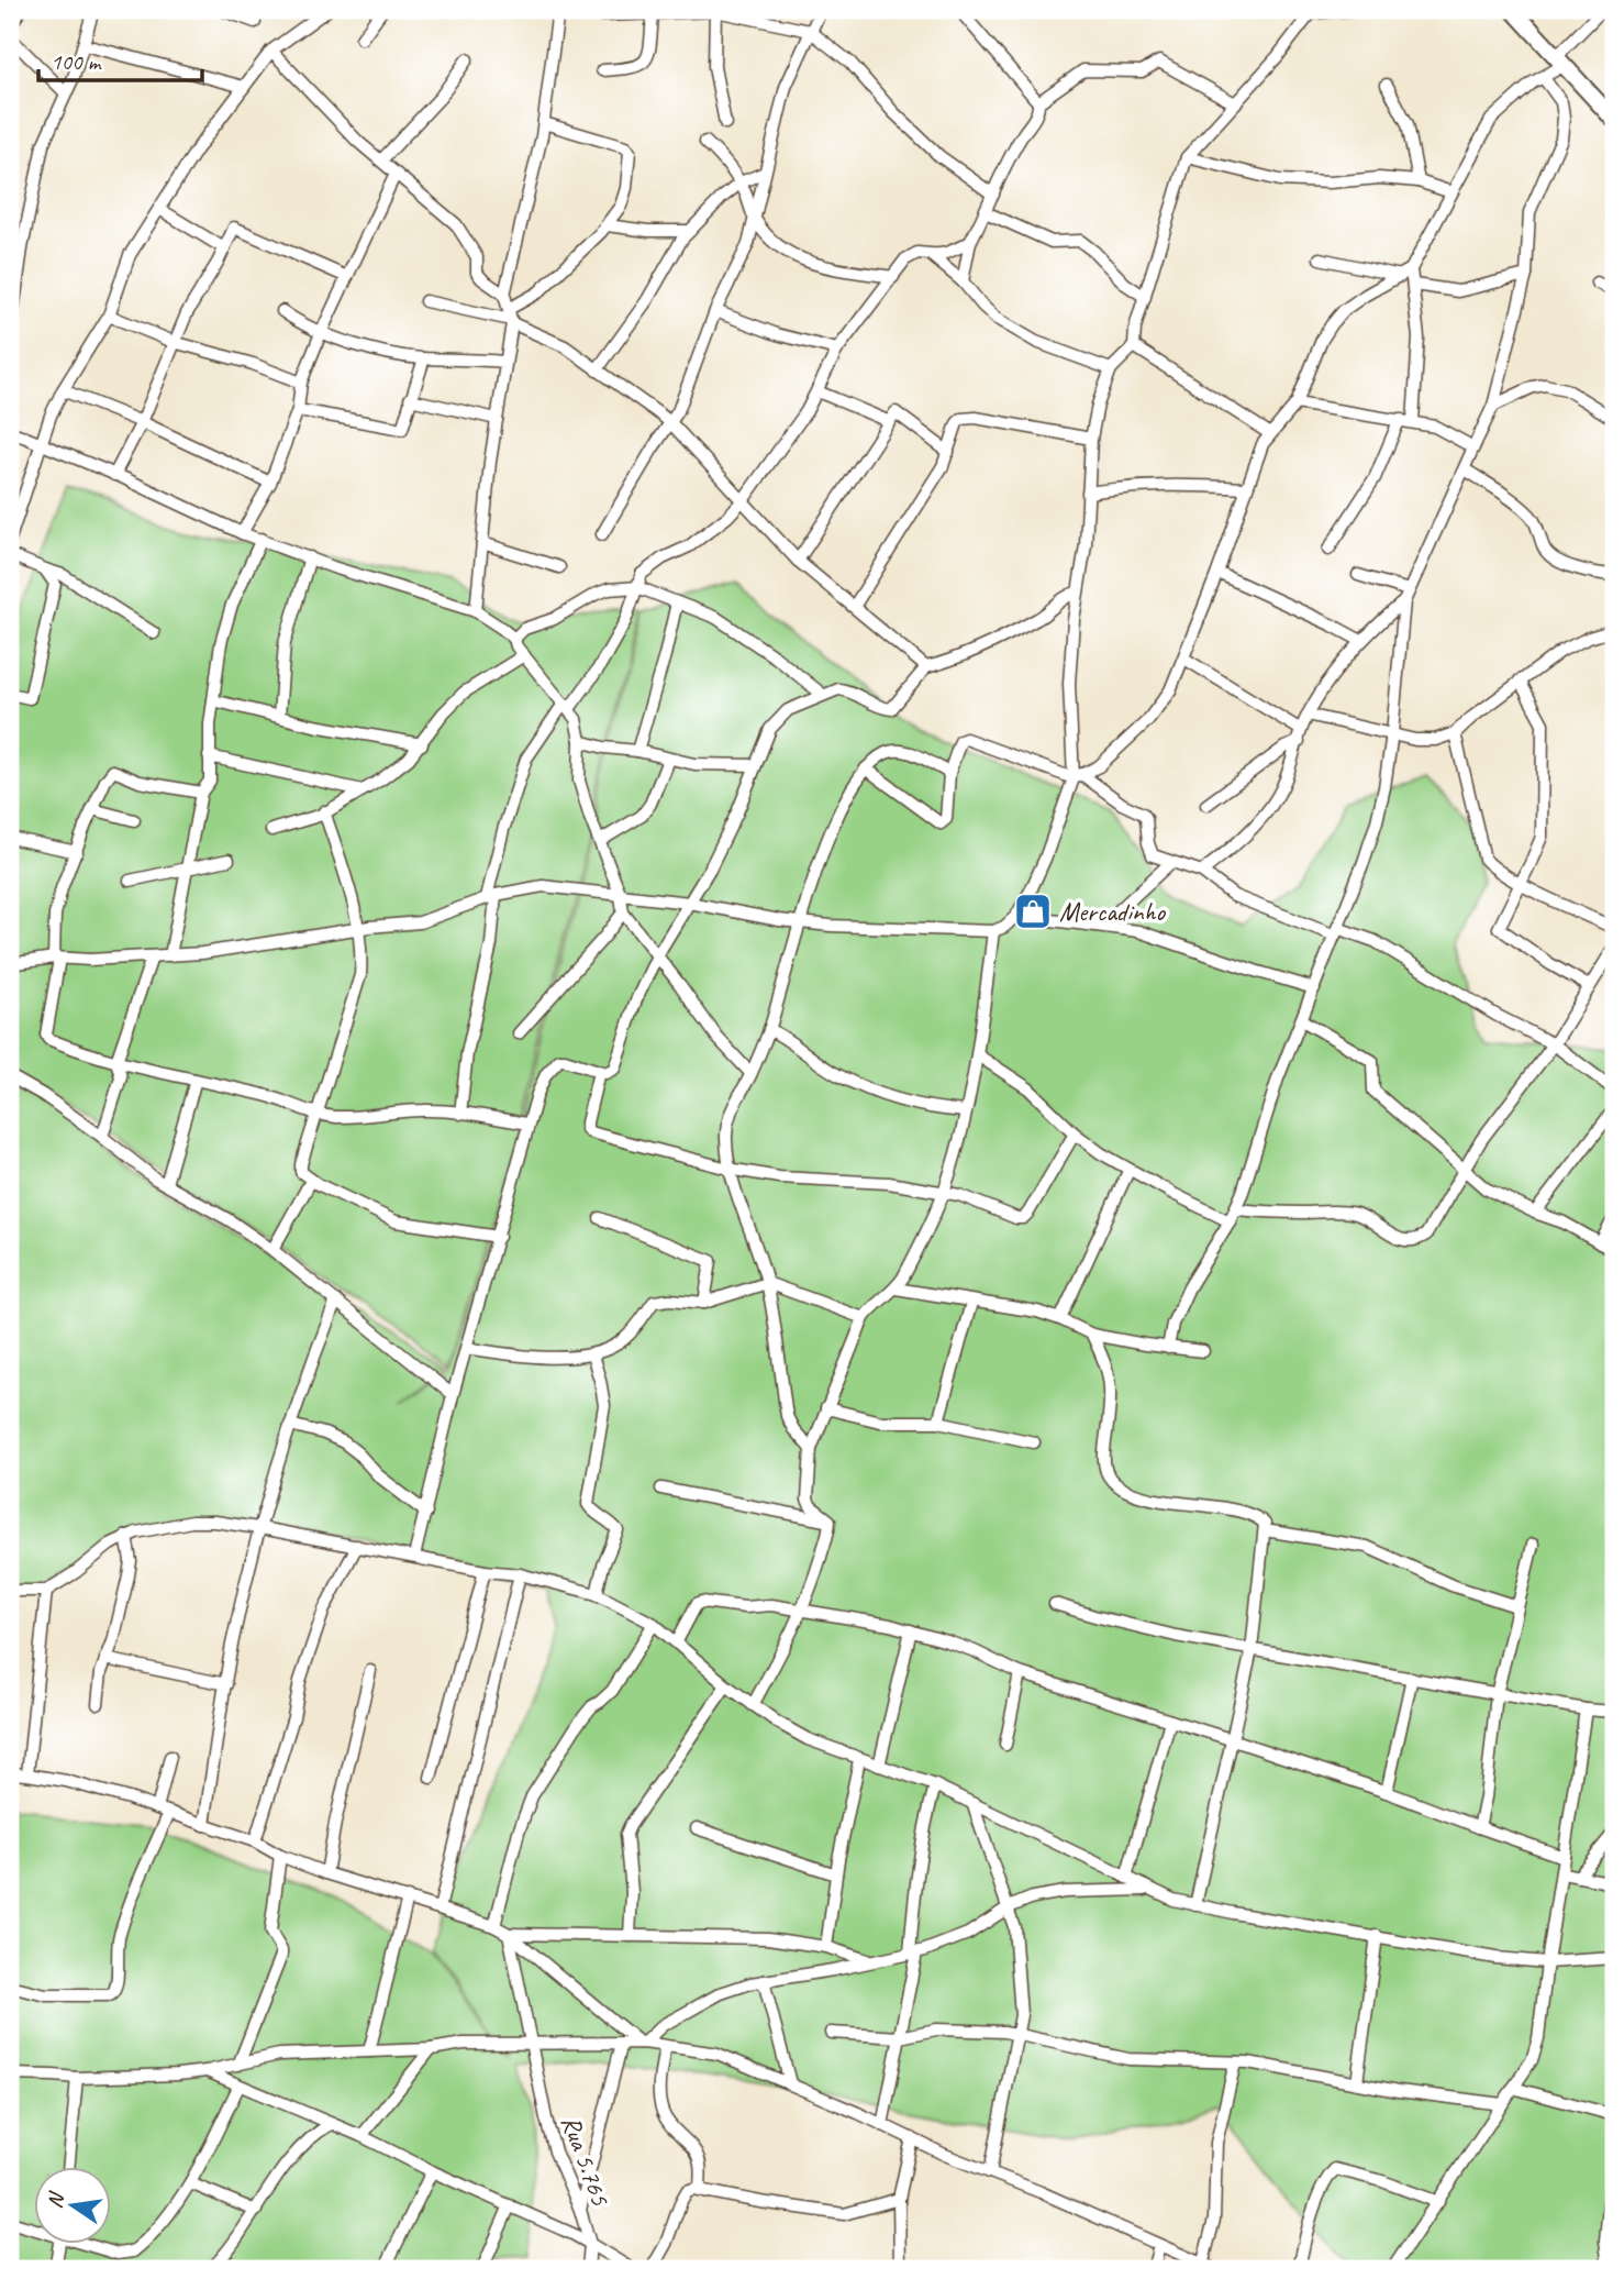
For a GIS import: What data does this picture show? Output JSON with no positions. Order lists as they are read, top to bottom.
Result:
{
  "streets": {
    "street": ["Rua 5.765"]
  },
  "places": {
    "shop": ["Mercadinho"]
  },
  "scale_bar": "100 m",
  "north": "left"
}
